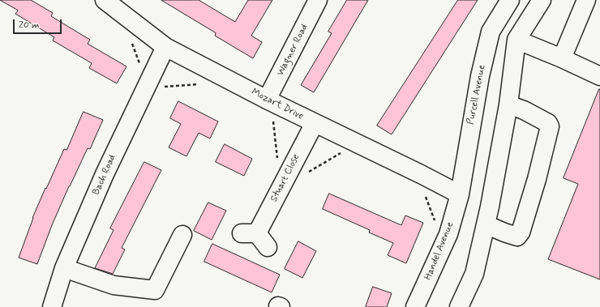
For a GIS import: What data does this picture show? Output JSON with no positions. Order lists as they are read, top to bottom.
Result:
{
  "streets": {
    "street": [
      "Wagner Road",
      "Purcell Avenue",
      "Mozart Drive",
      "Bach Road",
      "Stuart Close",
      "Handel Avenue"
    ]
  },
  "crossings": [
    ["Wagner Road", "Mozart Drive"],
    ["Purcell Avenue", "Mozart Drive"],
    ["Purcell Avenue", "Handel Avenue"],
    ["Mozart Drive", "Bach Road"],
    ["Mozart Drive", "Stuart Close"],
    ["Mozart Drive", "Handel Avenue"]
  ],
  "scale_bar": "20 m"
}
